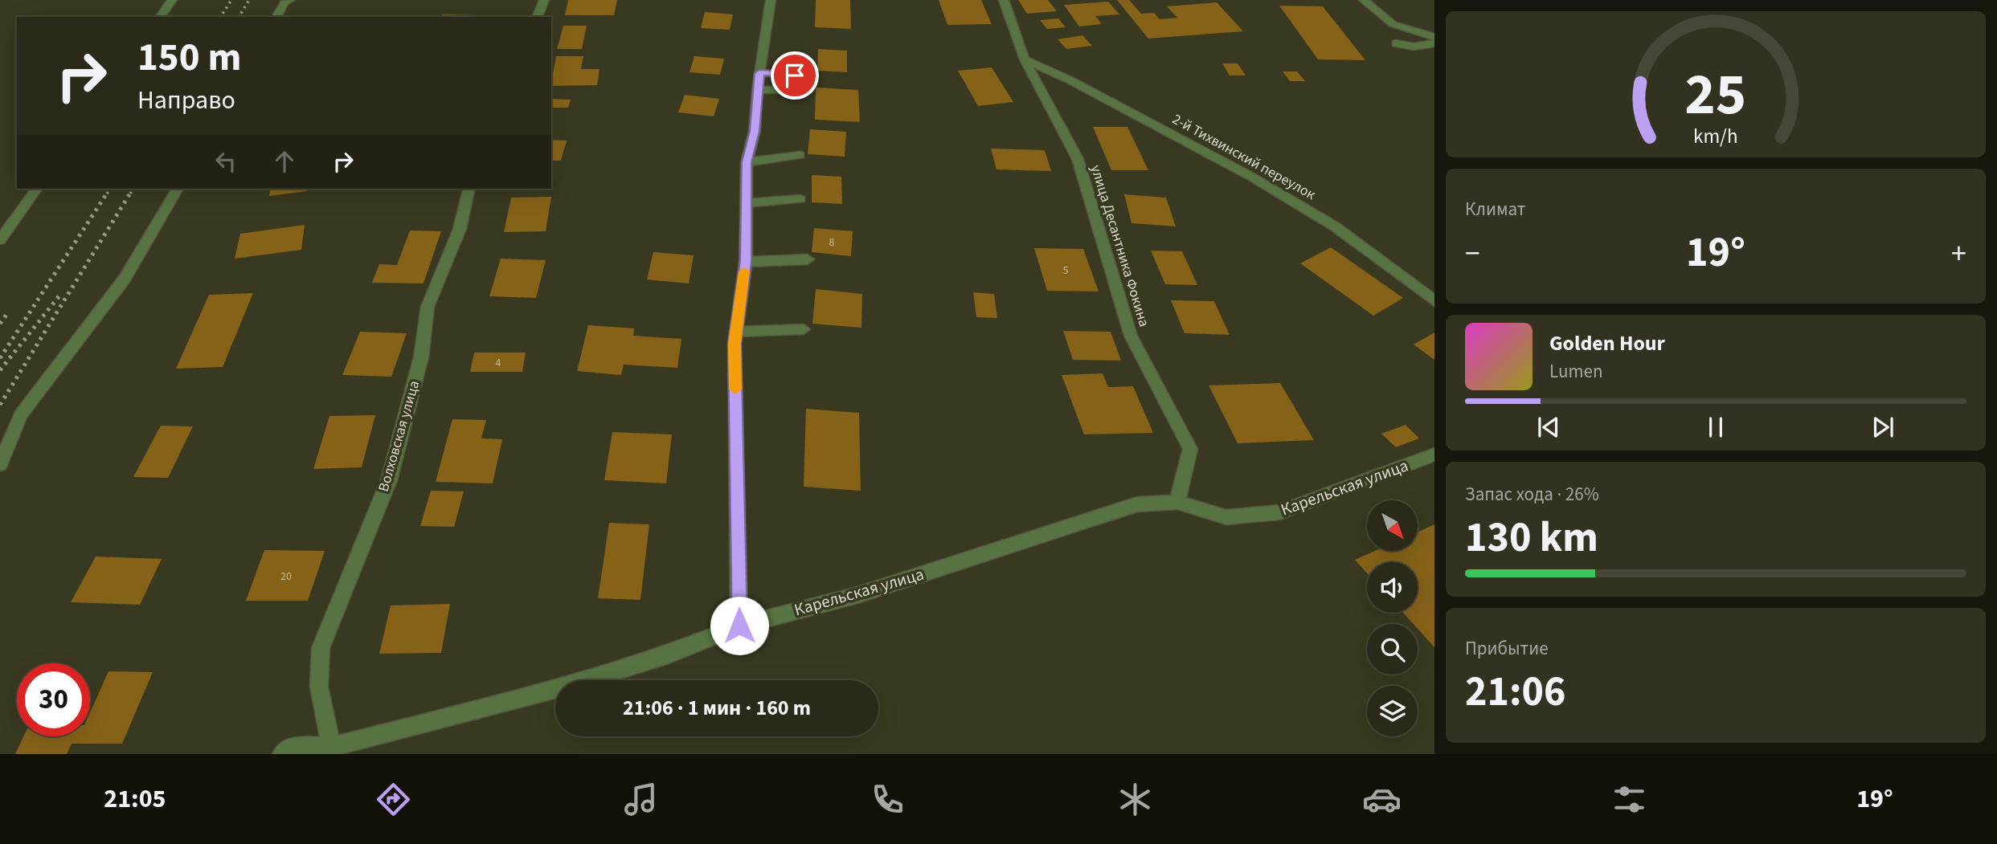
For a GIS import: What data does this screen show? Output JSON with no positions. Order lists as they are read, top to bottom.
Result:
{
  "streets": {
    "street": [
      "2-й Тихвинский переулок",
      "улица Десантника Фокина",
      "Волховская улица",
      "Карельская улица"
    ]
  },
  "crossings": [
    ["2-й Тихвинский переулок", "улица Десантника Фокина"],
    ["улица Десантника Фокина", "Карельская улица"],
    ["Волховская улица", "Карельская улица"]
  ],
  "house_numbers": [
    "8",
    "5",
    "4",
    "20"
  ],
  "north": "bottom right",
  "page": {
    "turn": ["150 m", "Направо"],
    "tile": [
      "Климат",
      ["Запас хода · 26%", "130 km"],
      ["Прибытие", "21:06"]
    ],
    "heat": ["−", "19°", "+"],
    "song": ["Golden Hour", "Lumen"],
    "limit": "30",
    "trip": "21:06 · 1 мин · 160 m",
    "tabs": ["21:05", "19°"],
    "gauge": ["25", "km/h"]
  }
}
